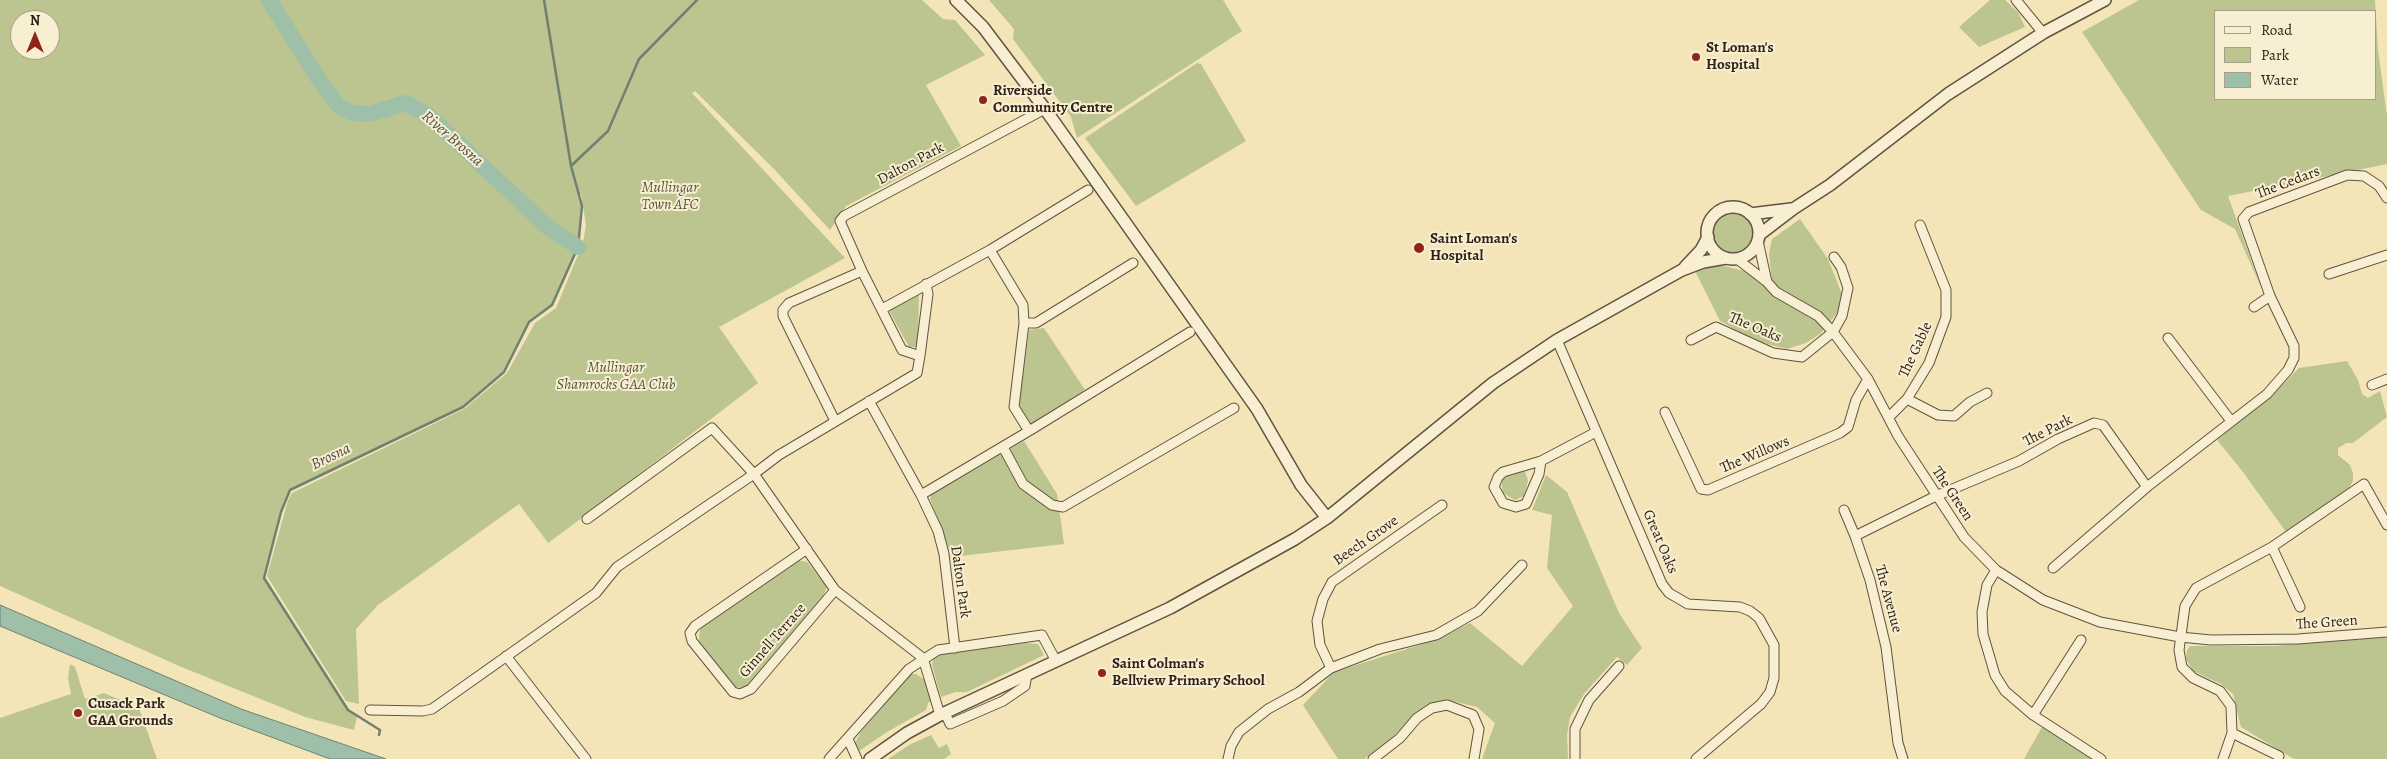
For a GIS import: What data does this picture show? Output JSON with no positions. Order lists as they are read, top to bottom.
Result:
{
  "streets": {
    "street": [
      "Dalton Park",
      "The Cedars",
      "The Oaks",
      "The Gable",
      "The Park",
      "The Willows",
      "The Green",
      "Beech Grove",
      "Great Oaks",
      "The Avenue",
      "Ginnell Terrace"
    ]
  },
  "crossings": [
    ["The Oaks", "The Green"],
    ["The Gable", "The Green"],
    ["The Park", "The Green"],
    ["The Willows", "The Green"]
  ],
  "water": ["River Brosna", "Brosna"],
  "parks": ["Mullingar Town AFC", "Mullingar Shamrocks GAA Club"],
  "places": [
    "St Loman's Hospital",
    "Riverside Community Centre",
    "Saint Loman's Hospital",
    "Saint Colman's Bellview Primary School",
    "Cusack Park GAA Grounds"
  ],
  "legend": ["Road", "Park", "Water"],
  "north": "top"
}
